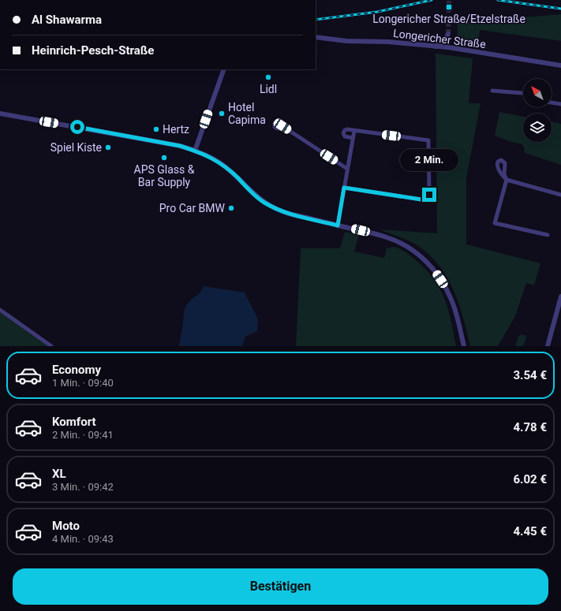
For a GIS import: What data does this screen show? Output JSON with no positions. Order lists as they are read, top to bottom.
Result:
{
  "streets": {
    "street": ["Longericher Straße"]
  },
  "places": {
    "transit": ["Longericher Straße/Etzelstraße"],
    "other": [
      "Lidl",
      "Hotel Capima",
      "Hertz",
      "Spiel Kiste",
      "APS Glass & Bar Supply",
      "Pro Car BMW"
    ]
  },
  "north": "top left",
  "page": {
    "banner": ["Al Shawarma", "Heinrich-Pesch-Straße"],
    "bubble": "2 Min.",
    "list": [
      {
        "name": "Economy",
        "note": "1 Min. · 09:40",
        "value": "3.54 €"
      },
      {
        "name": "Komfort",
        "note": "2 Min. · 09:41",
        "value": "4.78 €"
      },
      {
        "name": "XL",
        "note": "3 Min. · 09:42",
        "value": "6.02 €"
      },
      {
        "name": "Moto",
        "note": "4 Min. · 09:43",
        "value": "4.45 €"
      }
    ],
    "buttons": "Bestätigen"
  }
}
